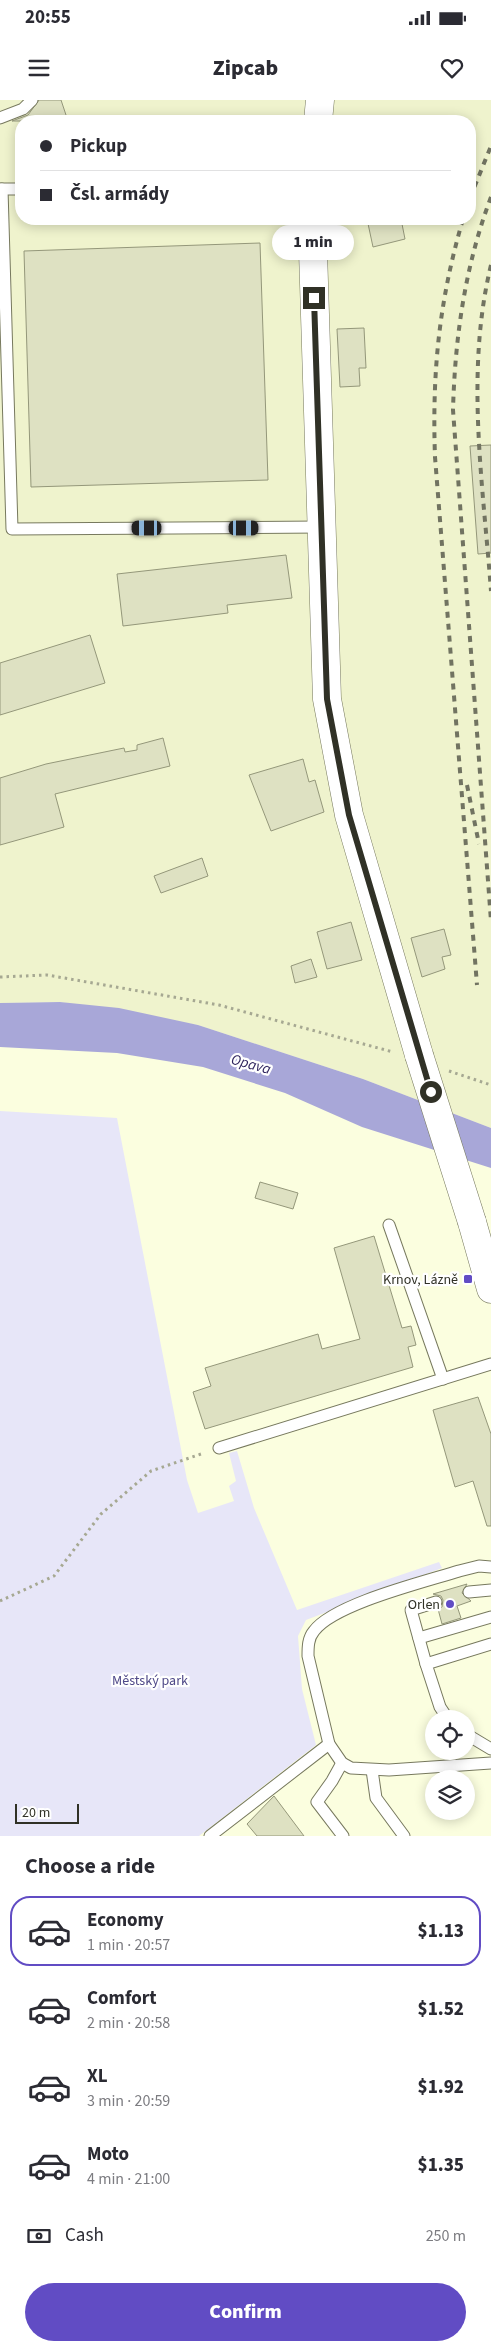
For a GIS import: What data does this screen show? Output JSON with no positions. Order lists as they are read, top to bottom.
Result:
{
  "water": ["Opava"],
  "parks": ["Městský park"],
  "places": {
    "transit": ["Krnov, Lázně"],
    "other": ["Orlen"]
  },
  "scale_bar": "20 m",
  "page": {
    "status": "20:55",
    "header": "Zipcab",
    "banner": ["Pickup", "Čsl. armády"],
    "bubble": "1 min",
    "scale": "20 m",
    "heading": "Choose a ride",
    "list": [
      {
        "name": "Economy",
        "note": "1 min · 20:57",
        "value": "$1.13"
      },
      {
        "name": "Comfort",
        "note": "2 min · 20:58",
        "value": "$1.52"
      },
      {
        "name": "XL",
        "note": "3 min · 20:59",
        "value": "$1.92"
      },
      {
        "name": "Moto",
        "note": "4 min · 21:00",
        "value": "$1.35"
      }
    ],
    "pay": ["Cash", "250 m"],
    "buttons": "Confirm"
  }
}
